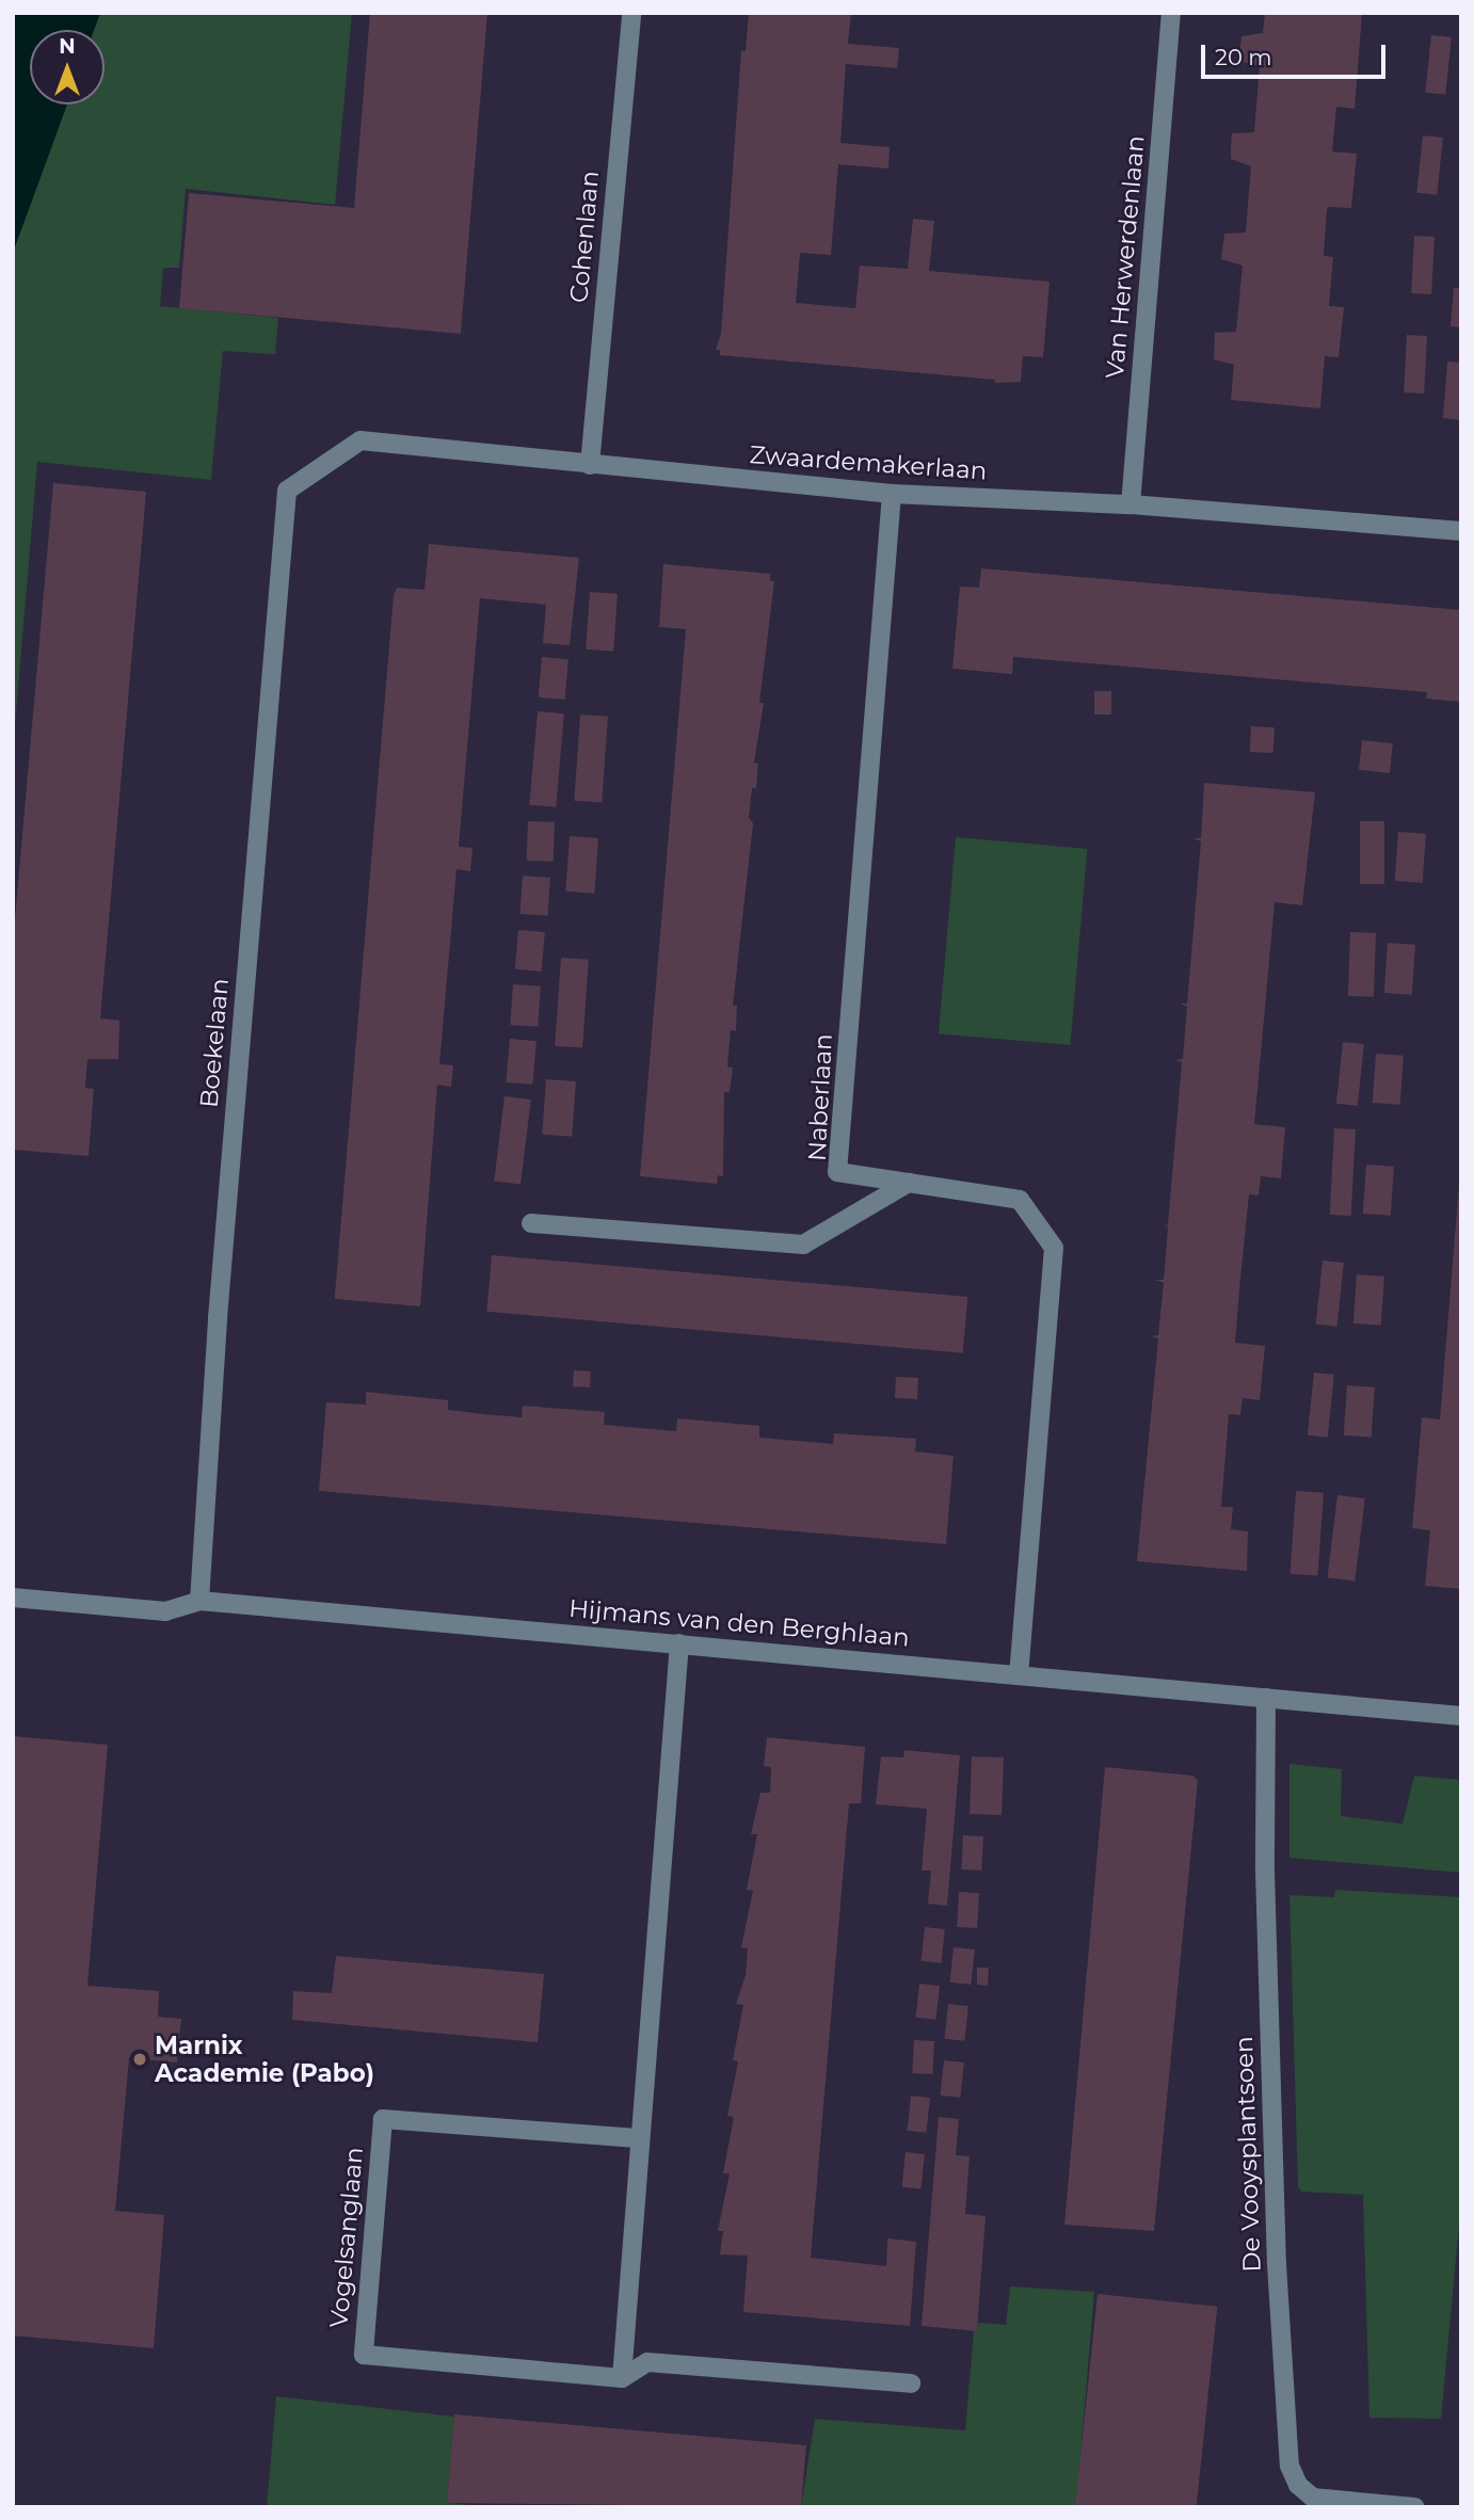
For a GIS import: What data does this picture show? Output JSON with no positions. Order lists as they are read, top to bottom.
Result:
{
  "streets": {
    "street": [
      "Cohenlaan",
      "Van Herwerdenlaan",
      "Zwaardemakerlaan",
      "Boekelaan",
      "Naberlaan",
      "Hijmans van den Berghlaan",
      "De Vooysplantsoen",
      "Vogelsanglaan"
    ]
  },
  "crossings": [
    ["Cohenlaan", "Zwaardemakerlaan"],
    ["Van Herwerdenlaan", "Zwaardemakerlaan"],
    ["Zwaardemakerlaan", "Boekelaan"],
    ["Zwaardemakerlaan", "Naberlaan"],
    ["Boekelaan", "Hijmans van den Berghlaan"],
    ["Naberlaan", "Hijmans van den Berghlaan"],
    ["Hijmans van den Berghlaan", "De Vooysplantsoen"]
  ],
  "places": ["Marnix Academie (Pabo)"],
  "scale_bar": "20 m",
  "north": "top"
}
